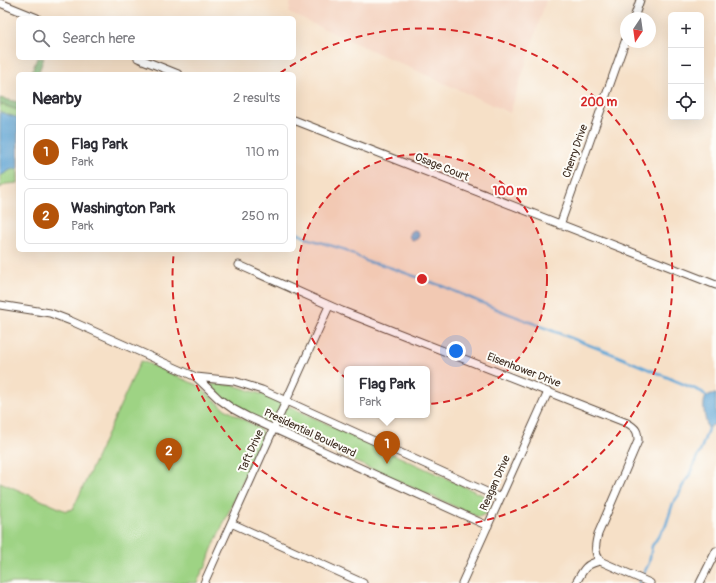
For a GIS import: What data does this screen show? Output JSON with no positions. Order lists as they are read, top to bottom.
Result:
{
  "streets": {
    "street": [
      "Cherry Drive",
      "Osage Court",
      "Eisenhower Drive",
      "Presidential Boulevard",
      "Taft Drive",
      "Reagan Drive"
    ]
  },
  "crossings": [
    ["Cherry Drive", "Osage Court"],
    ["Eisenhower Drive", "Taft Drive"],
    ["Eisenhower Drive", "Reagan Drive"],
    ["Presidential Boulevard", "Taft Drive"],
    ["Presidential Boulevard", "Reagan Drive"]
  ],
  "north": "bottom",
  "page": {
    "map_buttons": ["+", "−"],
    "search": "Search here",
    "heading": ["Nearby", "2 results"],
    "list": [
      {
        "mark": "1",
        "name": "Flag Park",
        "note": "Park",
        "value": "110 m"
      },
      {
        "mark": "2",
        "name": "Washington Park",
        "note": "Park",
        "value": "250 m"
      }
    ],
    "popup": ["Flag Park", "Park"],
    "pins": ["1", "2"]
  },
  "rings": ["200 m", "100 m"]
}
